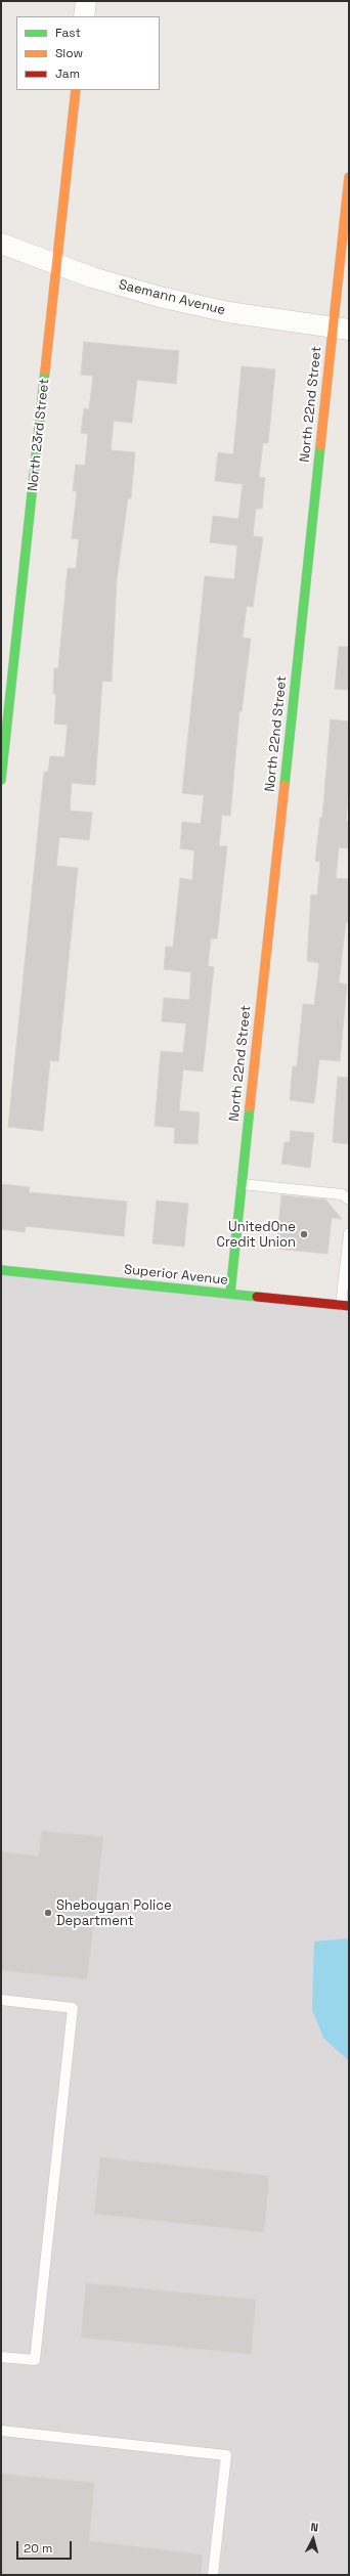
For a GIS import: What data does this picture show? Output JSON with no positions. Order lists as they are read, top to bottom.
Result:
{
  "streets": {
    "street": [
      "Saemann Avenue",
      "North 22nd Street",
      "North 23rd Street",
      "Superior Avenue"
    ]
  },
  "crossings": [
    ["Saemann Avenue", "North 22nd Street"],
    ["Saemann Avenue", "North 23rd Street"],
    ["North 22nd Street", "Superior Avenue"]
  ],
  "places": ["UnitedOne Credit Union", "Sheboygan Police Department"],
  "legend": ["Fast", "Slow", "Jam"],
  "scale_bar": "20 m",
  "north": "top"
}
